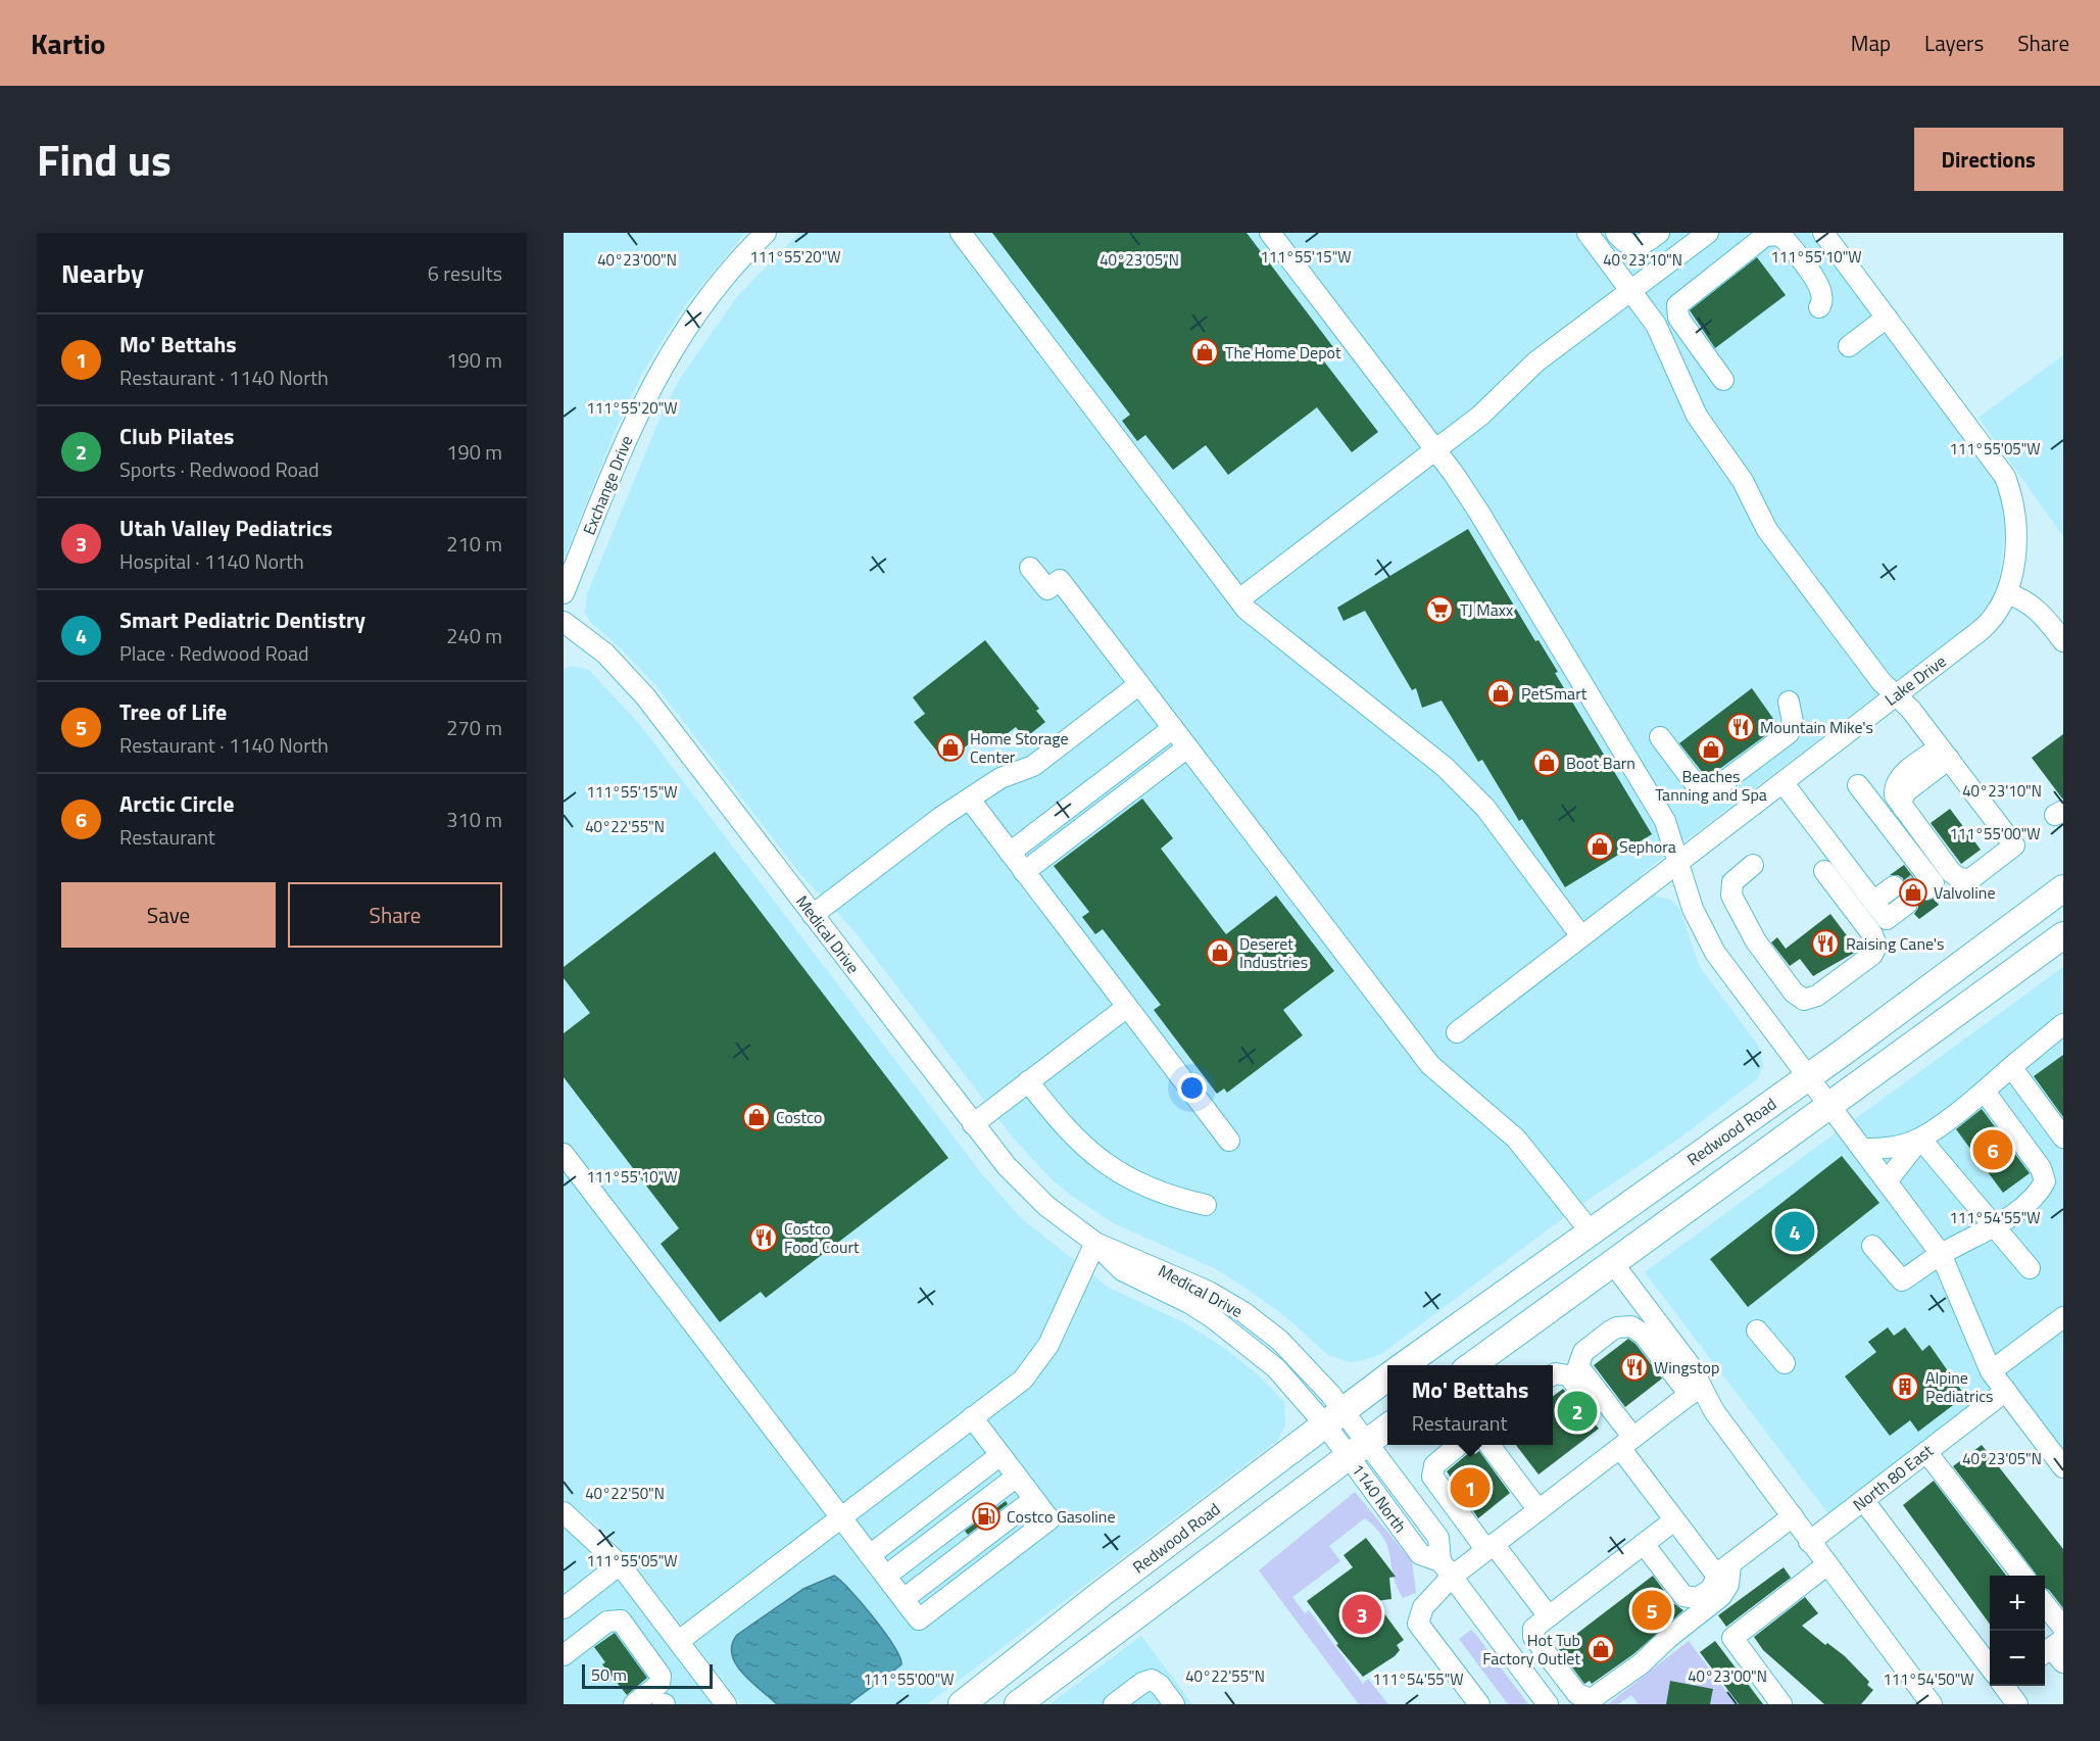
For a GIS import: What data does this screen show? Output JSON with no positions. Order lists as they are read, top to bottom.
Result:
{
  "streets": {
    "main road": ["Redwood Road"],
    "street": [
      "Exchange Drive",
      "Lake Drive",
      "Medical Drive",
      "North 80 East",
      "1140 North"
    ]
  },
  "crossings": [
    ["Medical Drive", "Redwood Road"],
    ["Medical Drive", "1140 North"],
    ["Redwood Road", "1140 North"]
  ],
  "places": {
    "shop": [
      "The Home Depot",
      "PetSmart",
      "Home Storage Center",
      "Beaches Tanning and Spa",
      "Boot Barn",
      "Sephora",
      "Valvoline",
      "Deseret Industries",
      "Costco",
      "Hot Tub Factory Outlet"
    ],
    "supermarket": ["TJ Maxx"],
    "restaurant": [
      "Mountain Mike's",
      "Raising Cane's",
      "Costco Food Court",
      "Wingstop"
    ],
    "building": ["Alpine Pediatrics"],
    "fuel station": ["Costco Gasoline"]
  },
  "scale_bar": "50 m",
  "page": {
    "header": "Kartio",
    "nav": ["Map", "Layers", "Share"],
    "title": "Find us",
    "buttons": [
      "Directions",
      ["Save", "Share"]
    ],
    "heading": ["Nearby", "6 results"],
    "list": [
      {
        "mark": "1",
        "name": "Mo' Bettahs",
        "note": "Restaurant · 1140 North",
        "value": "190 m"
      },
      {
        "mark": "2",
        "name": "Club Pilates",
        "note": "Sports · Redwood Road",
        "value": "190 m"
      },
      {
        "mark": "3",
        "name": "Utah Valley Pediatrics",
        "note": "Hospital · 1140 North",
        "value": "210 m"
      },
      {
        "mark": "4",
        "name": "Smart Pediatric Dentistry",
        "note": "Place · Redwood Road",
        "value": "240 m"
      },
      {
        "mark": "5",
        "name": "Tree of Life",
        "note": "Restaurant · 1140 North",
        "value": "270 m"
      },
      {
        "mark": "6",
        "name": "Arctic Circle",
        "note": "Restaurant",
        "value": "310 m"
      }
    ],
    "pins": [
      "6",
      "4",
      "2",
      "1",
      "5",
      "3"
    ],
    "popup": ["Mo' Bettahs", "Restaurant"],
    "map_buttons": ["+", "−"],
    "scale": "50 m"
  },
  "coordinates": [
    "111°55'20\"W",
    "111°55'15\"W",
    "111°55'10\"W",
    "40°23'00\"N",
    "40°23'05\"N",
    "40°23'10\"N",
    "111°55'05\"W",
    "40°22'55\"N",
    "111°55'00\"W",
    "111°54'55\"W",
    "40°22'50\"N",
    "111°54'50\"W"
  ]
}
